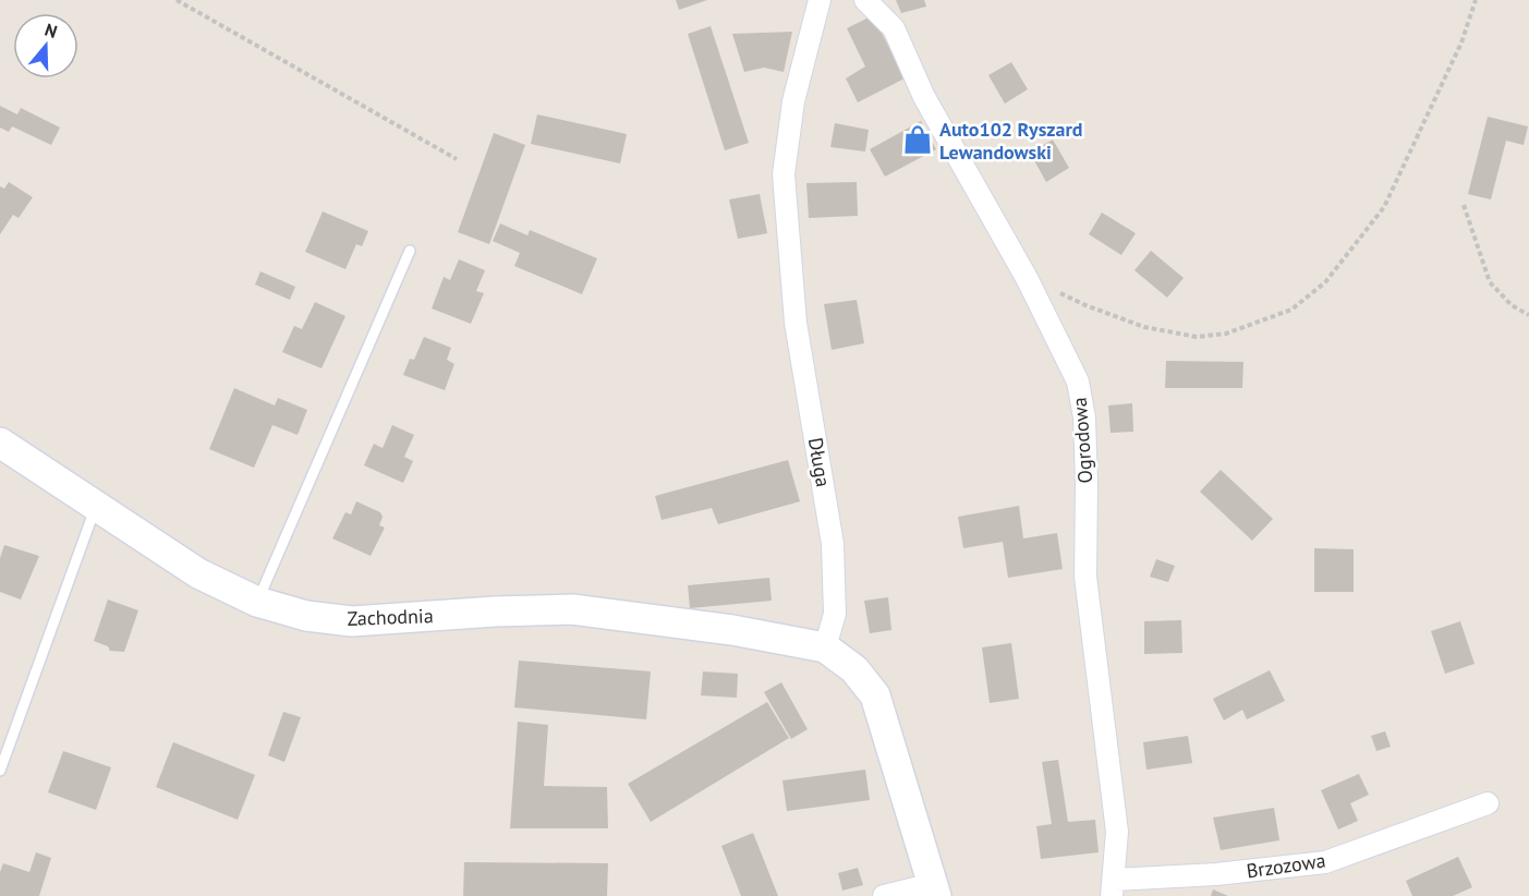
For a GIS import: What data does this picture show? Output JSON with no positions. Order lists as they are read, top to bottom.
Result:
{
  "streets": {
    "street": [
      "Ogrodowa",
      "Długa",
      "Zachodnia",
      "Brzozowa"
    ]
  },
  "crossings": [
    ["Ogrodowa", "Brzozowa"],
    ["Długa", "Zachodnia"]
  ],
  "places": {
    "shop": ["Auto102 Ryszard Lewandowski"]
  },
  "north": "top"
}
